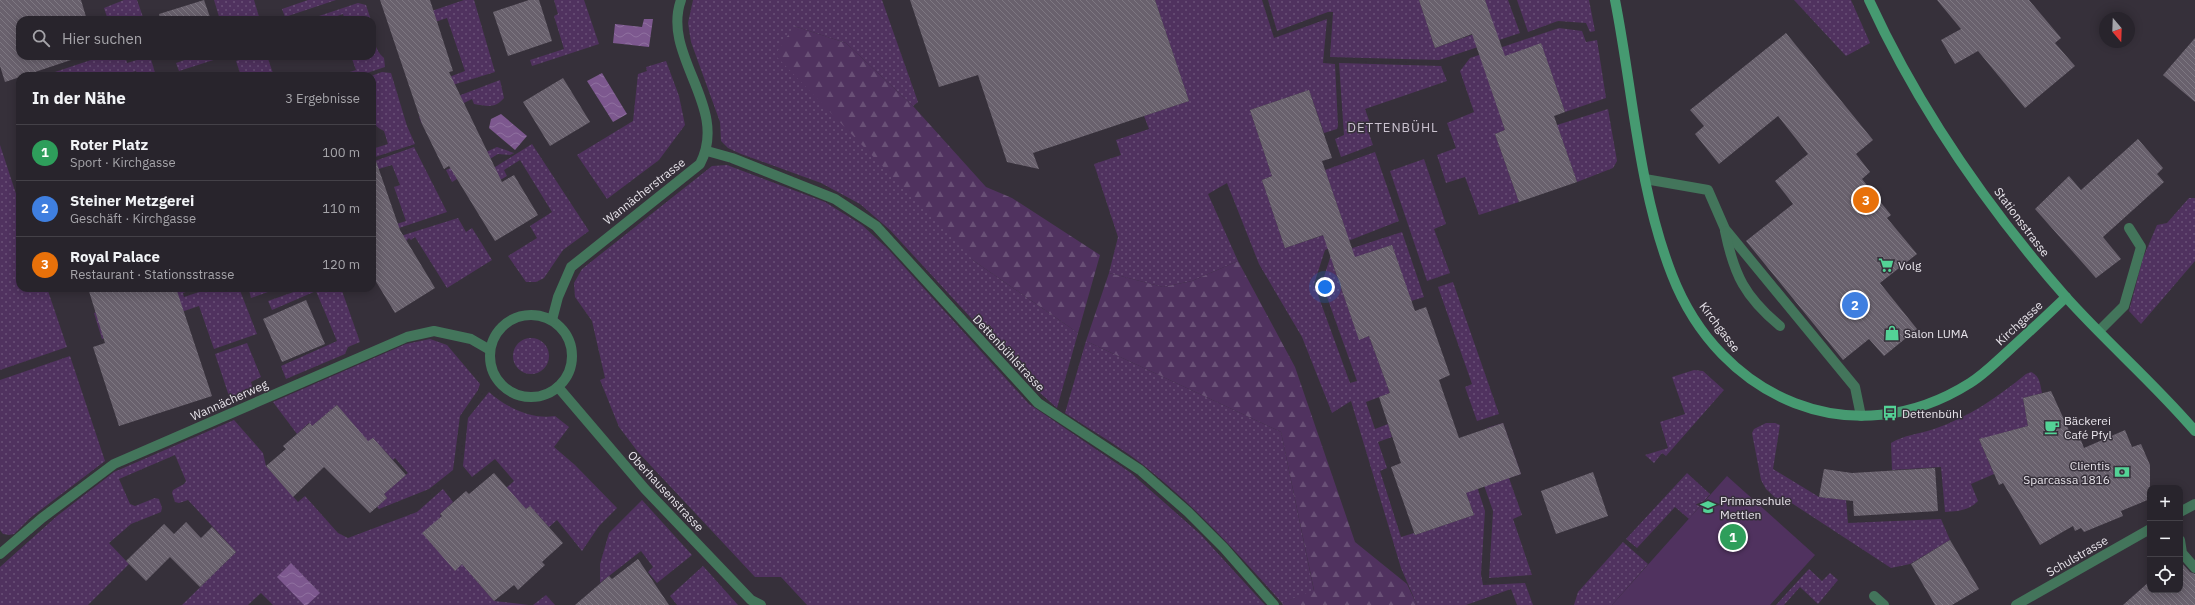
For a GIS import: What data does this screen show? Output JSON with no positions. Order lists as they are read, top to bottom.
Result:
{
  "streets": {
    "street": [
      "Wannächerstrasse",
      "Stationsstrasse",
      "Kirchgasse",
      "Dettenbühlstrasse",
      "Wannächerweg",
      "Oberhausenstrasse",
      "Schulstrasse"
    ]
  },
  "crossings": [
    ["Wannächerstrasse", "Dettenbühlstrasse"],
    ["Wannächerstrasse", "Wannächerweg"],
    ["Wannächerstrasse", "Oberhausenstrasse"],
    ["Stationsstrasse", "Kirchgasse"],
    ["Wannächerweg", "Oberhausenstrasse"]
  ],
  "districts": ["DETTENBÜHL"],
  "places": {
    "supermarket": ["Volg"],
    "shop": ["Salon LUMA"],
    "bus stop": ["Dettenbühl"],
    "cafe": ["Bäckerei Café Pfyl"],
    "bank": ["Clientis Sparcassa 1816"],
    "school or university": ["Primarschule Mettlen"]
  },
  "north": "bottom",
  "page": {
    "search": "Hier suchen",
    "heading": ["In der Nähe", "3 Ergebnisse"],
    "list": [
      {
        "mark": "1",
        "name": "Roter Platz",
        "note": "Sport · Kirchgasse",
        "value": "100 m"
      },
      {
        "mark": "2",
        "name": "Steiner Metzgerei",
        "note": "Geschäft · Kirchgasse",
        "value": "110 m"
      },
      {
        "mark": "3",
        "name": "Royal Palace",
        "note": "Restaurant · Stationsstrasse",
        "value": "120 m"
      }
    ],
    "pins": ["3", "2", "1"],
    "map_buttons": ["+", "−"]
  }
}
